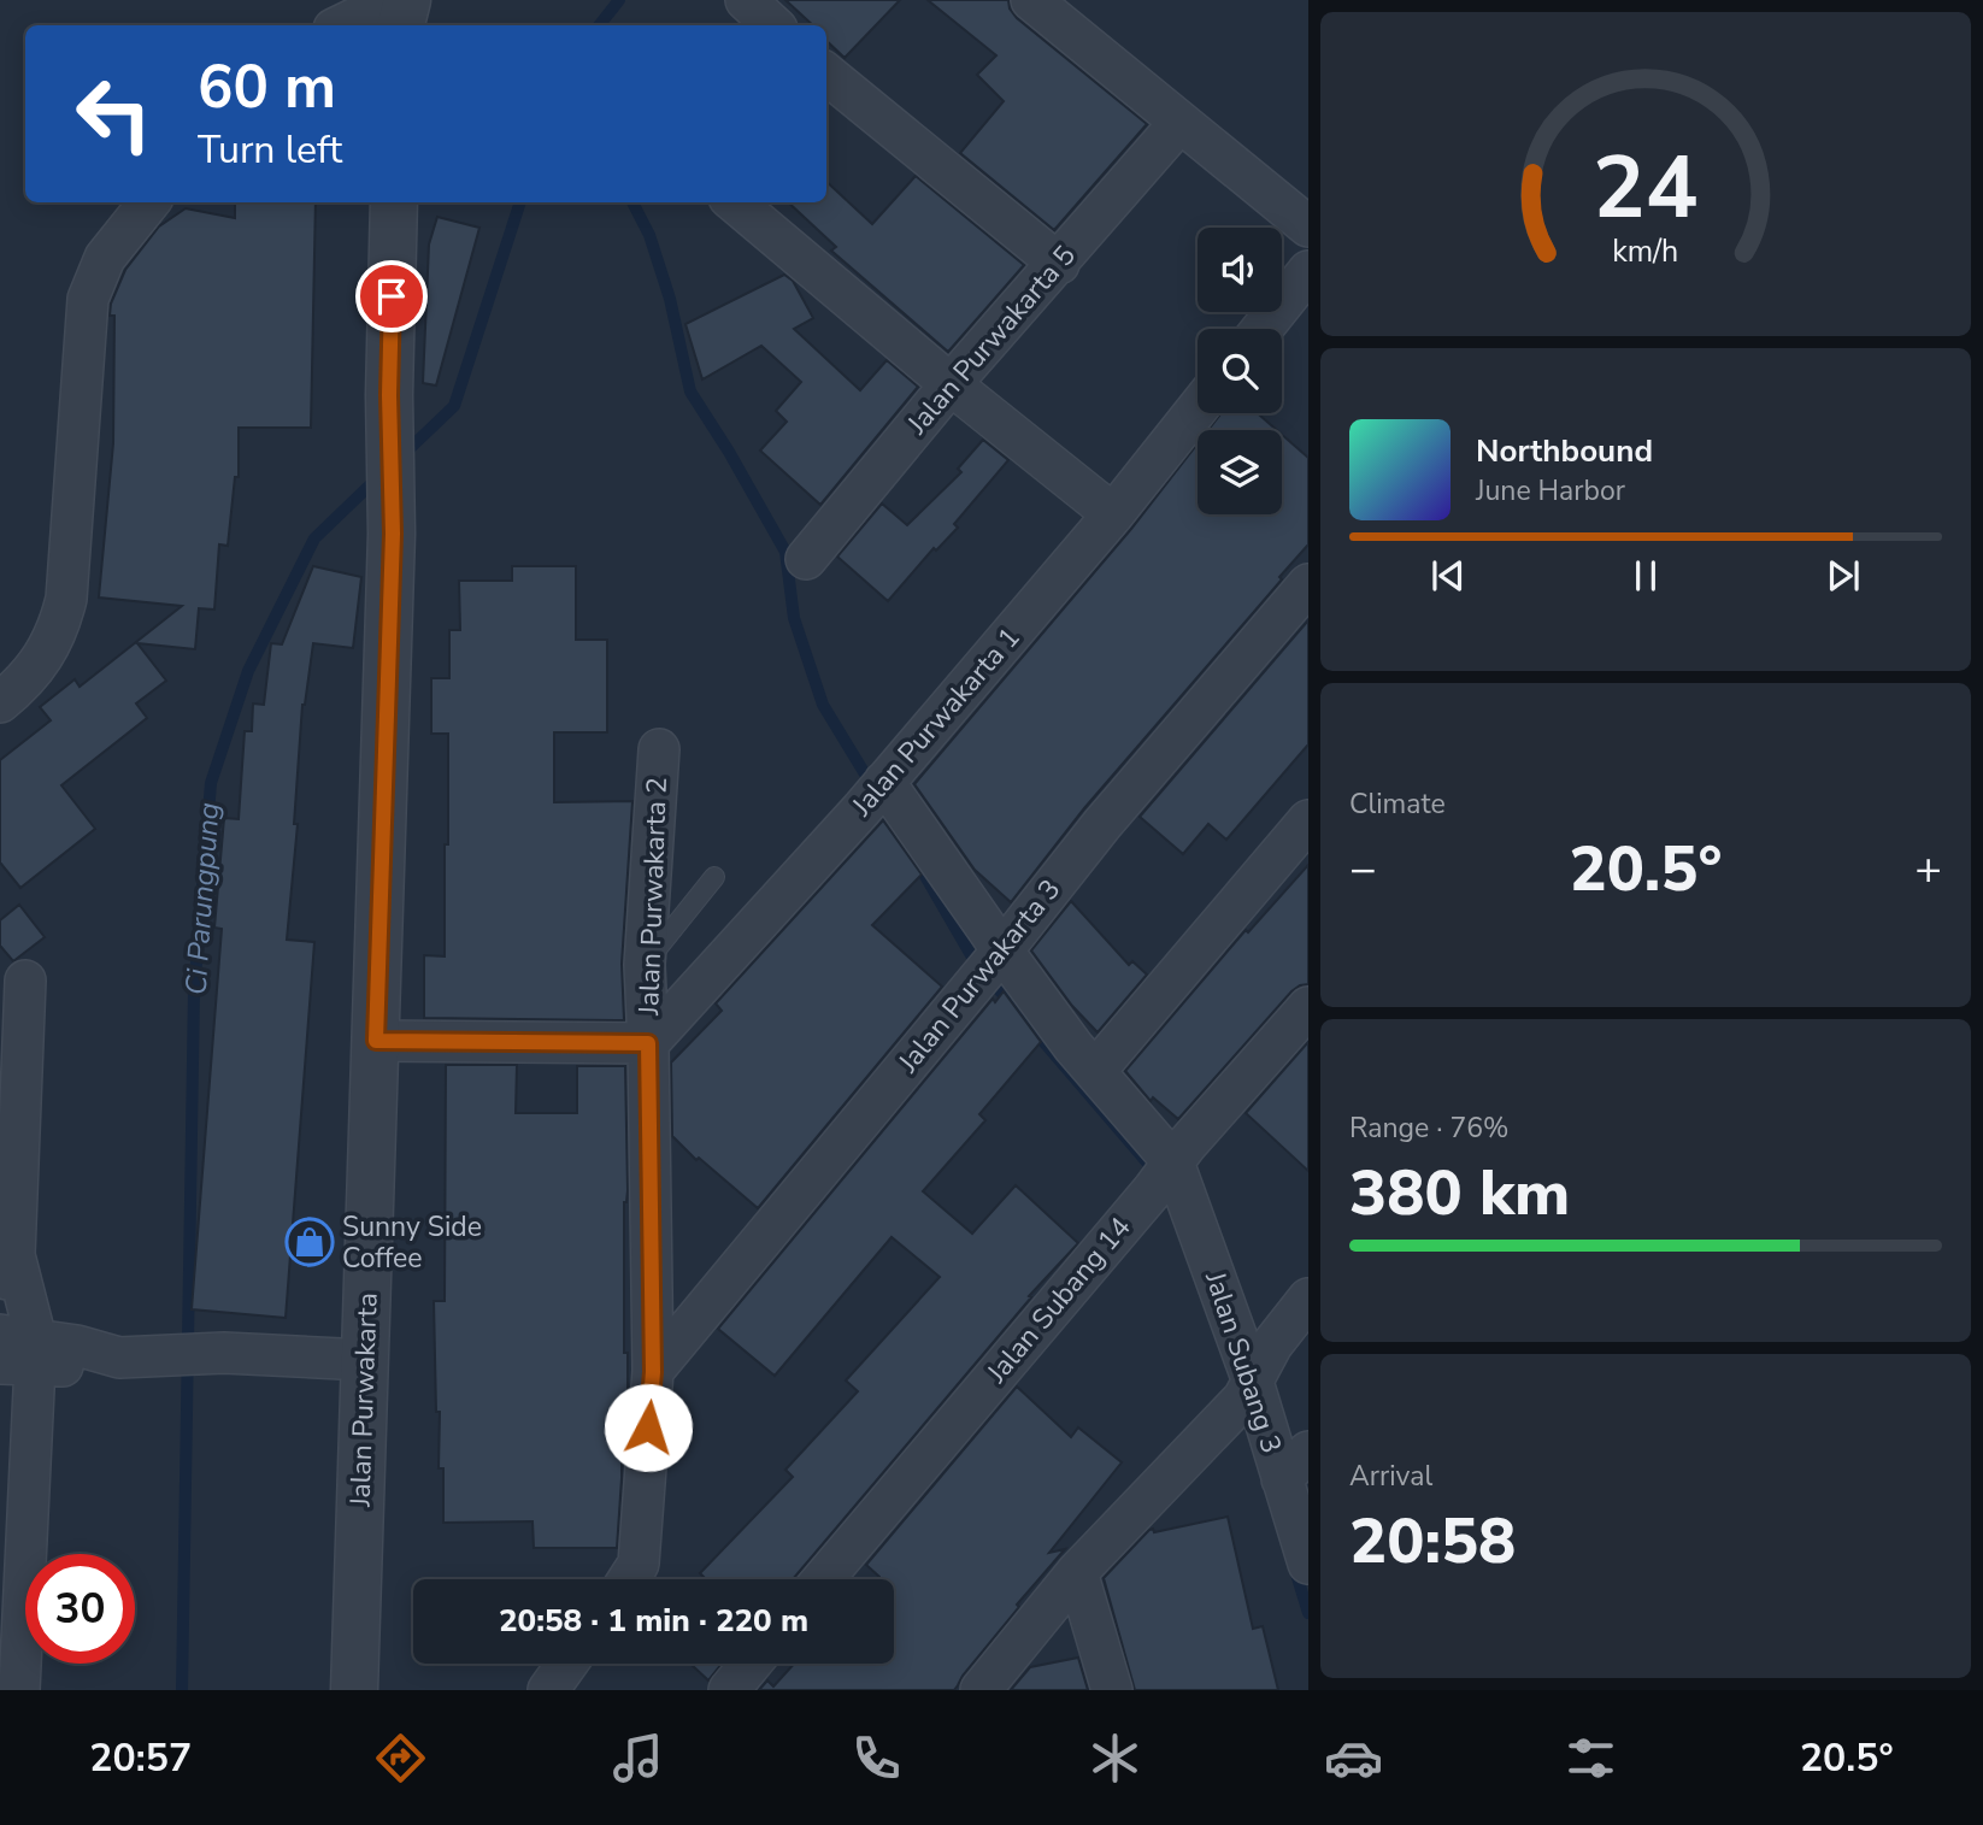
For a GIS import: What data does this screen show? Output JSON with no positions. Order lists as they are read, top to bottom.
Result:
{
  "streets": {
    "street": [
      "Jalan Purwakarta 5",
      "Jalan Purwakarta 1",
      "Jalan Purwakarta 2",
      "Jalan Purwakarta 3",
      "Jalan Subang 14",
      "Jalan Subang 3",
      "Jalan Purwakarta"
    ]
  },
  "crossings": [
    ["Jalan Purwakarta 1", "Jalan Purwakarta 2"],
    ["Jalan Purwakarta 2", "Jalan Purwakarta 3"],
    ["Jalan Subang 14", "Jalan Subang 3"]
  ],
  "water": ["Ci Parungpung"],
  "places": {
    "shop": ["Sunny Side Coffee"]
  },
  "page": {
    "turn": ["60 m", "Turn left"],
    "song": ["Northbound", "June Harbor"],
    "tile": [
      "Climate",
      ["Range · 76%", "380 km"],
      ["Arrival", "20:58"]
    ],
    "heat": ["−", "20.5°", "+"],
    "limit": "30",
    "trip": "20:58 · 1 min · 220 m",
    "tabs": ["20:57", "20.5°"],
    "gauge": ["24", "km/h"]
  }
}
